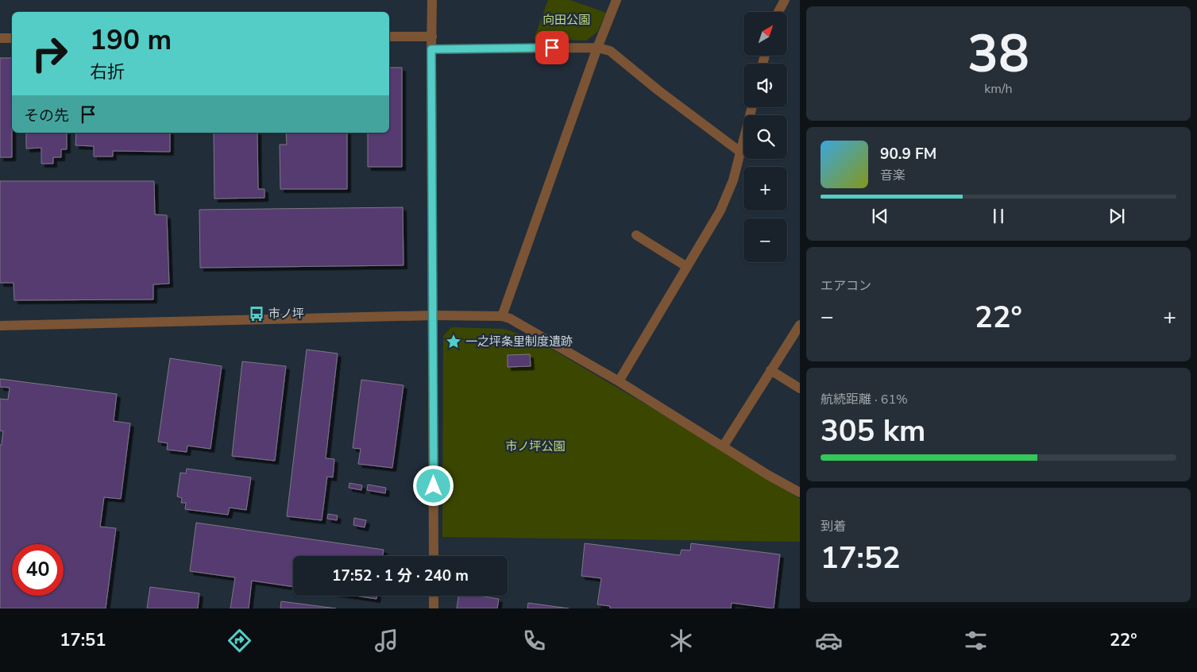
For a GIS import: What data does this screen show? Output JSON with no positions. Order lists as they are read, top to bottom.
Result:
{
  "parks": ["向田公園", "市ノ坪公園"],
  "places": {
    "bus stop": ["市ノ坪"],
    "place": ["一之坪条里制度遺跡"]
  },
  "north": "top right",
  "page": {
    "tile": [
      ["38", "km/h"],
      "エアコン",
      ["航続距離 · 61%", "305 km"],
      ["到着", "17:52"]
    ],
    "map_buttons": ["+", "−"],
    "turn": ["190 m", "右折"],
    "then": "その先",
    "song": ["90.9 FM", "音楽"],
    "heat": ["−", "22°", "+"],
    "limit": "40",
    "trip": "17:52 · 1 分 · 240 m",
    "tabs": ["17:51", "22°"]
  }
}
